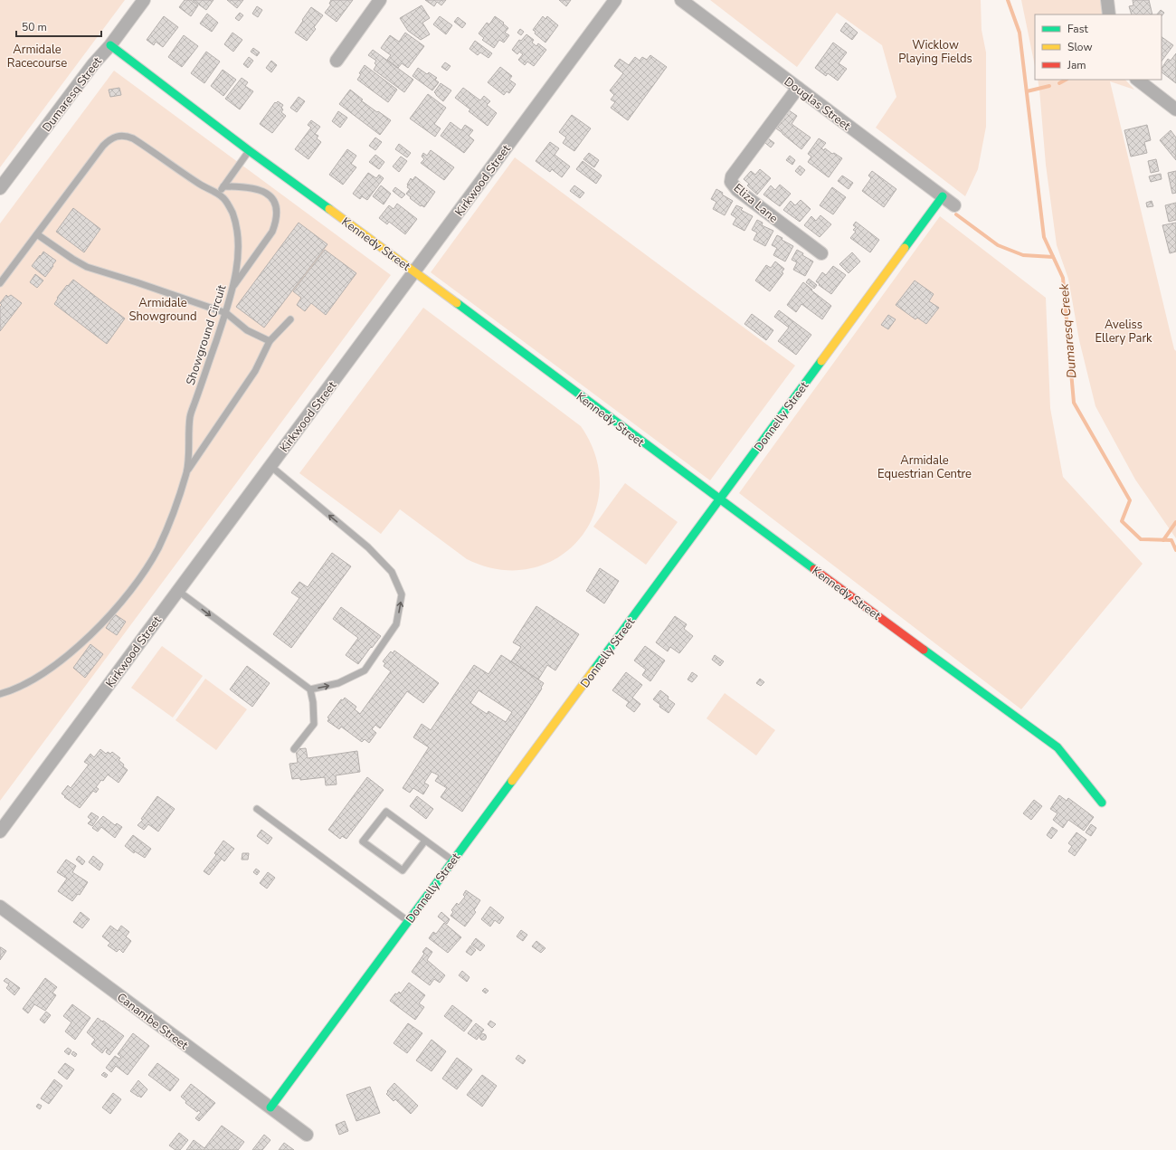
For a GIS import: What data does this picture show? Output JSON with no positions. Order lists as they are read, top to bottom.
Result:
{
  "streets": {
    "street": [
      "Dumaresq Street",
      "Douglas Street",
      "Kirkwood Street",
      "Eliza Lane",
      "Kennedy Street",
      "Donnelly Street",
      "Canambe Street"
    ],
    "lane": ["Showground Circuit"]
  },
  "crossings": [
    ["Dumaresq Street", "Kennedy Street"],
    ["Douglas Street", "Eliza Lane"],
    ["Douglas Street", "Donnelly Street"],
    ["Kirkwood Street", "Kennedy Street"],
    ["Kennedy Street", "Donnelly Street"],
    ["Donnelly Street", "Canambe Street"]
  ],
  "water": ["Dumaresq Creek"],
  "parks": [
    "Wicklow Playing Fields",
    "Armidale Racecourse",
    "Armidale Showground",
    "Aveliss Ellery Park",
    "Armidale Equestrian Centre"
  ],
  "legend": ["Fast", "Slow", "Jam"],
  "scale_bar": "50 m"
}
